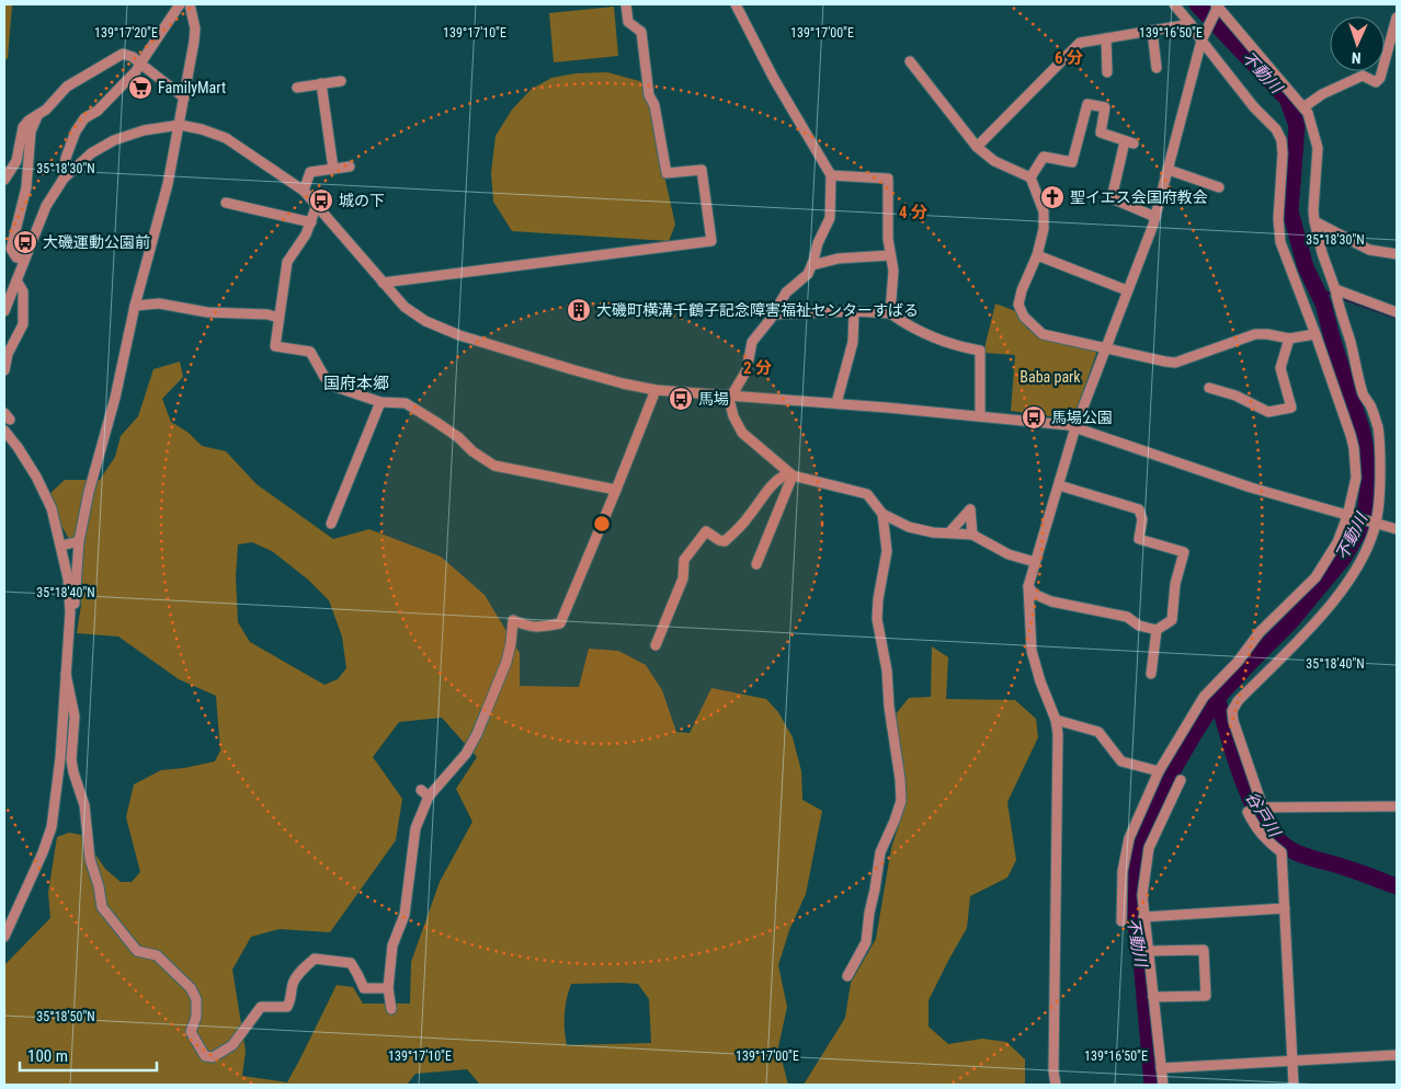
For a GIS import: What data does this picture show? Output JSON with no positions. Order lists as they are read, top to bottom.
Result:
{
  "districts": ["国府本郷"],
  "water": ["不動川", "谷戸川"],
  "parks": ["Baba park"],
  "places": {
    "supermarket": ["FamilyMart"],
    "church": ["聖イエス会国府教会"],
    "bus stop": [
      "城の下",
      "大磯運動公園前",
      "馬場",
      "馬場公園"
    ],
    "building": ["大磯町横溝千鶴子記念障害福祉センターすばる"]
  },
  "scale_bar": "100 m",
  "north": "bottom",
  "coordinates": [
    "139°17'10\"E",
    "139°16'50\"E",
    "139°17'20\"E",
    "139°17'00\"E",
    "35°18'30\"N",
    "35°18'40\"N",
    "35°18'50\"N"
  ],
  "rings": ["6 分", "4 分", "2 分"]
}
